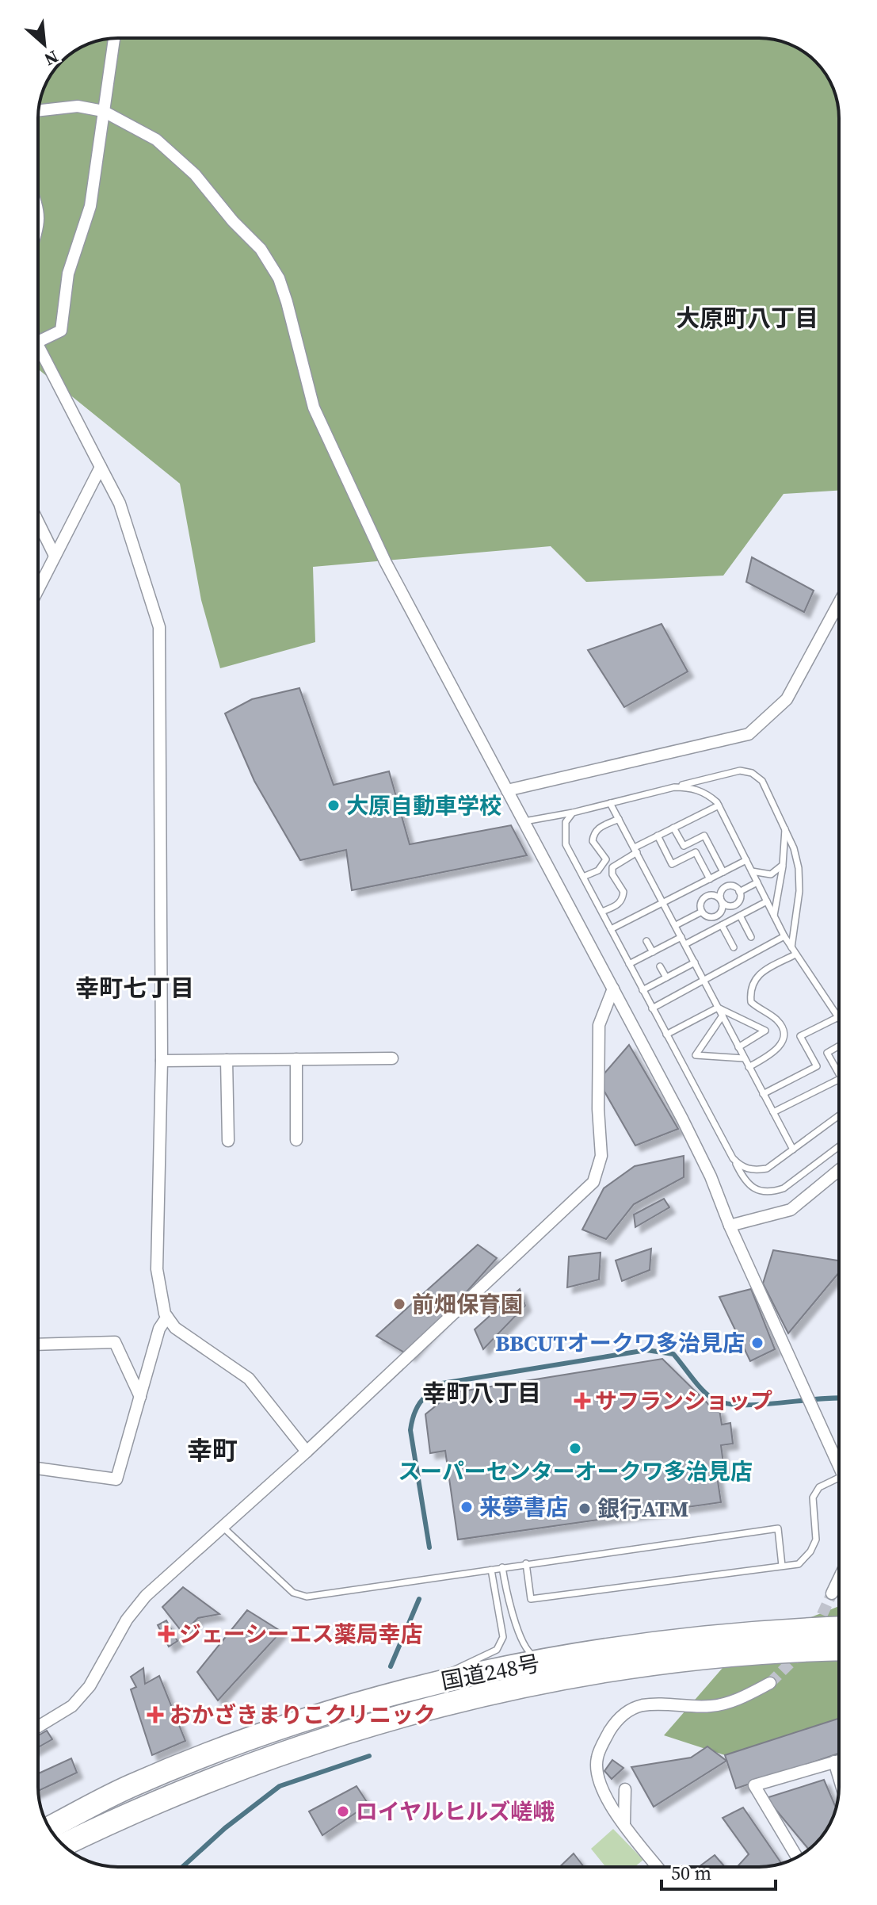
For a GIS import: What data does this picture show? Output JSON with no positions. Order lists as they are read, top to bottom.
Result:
{
  "streets": {
    "highway": ["国道248号"]
  },
  "districts": [
    "大原町八丁目",
    "幸町七丁目",
    "幸町八丁目",
    "幸町"
  ],
  "places": {
    "other": [
      "大原自動車学校",
      "前畑保育園",
      "BBCUTオークワ多治見店",
      "スーパーセンターオークワ多治見店",
      "来夢書店",
      "銀行ATM",
      "ロイヤルヒルズ嵯峨"
    ],
    "health": ["サフランショップ", "ジェーシーエス薬局幸店", "おかざきまりこクリニック"]
  },
  "scale_bar": "50 m",
  "north": "bottom right"
}
